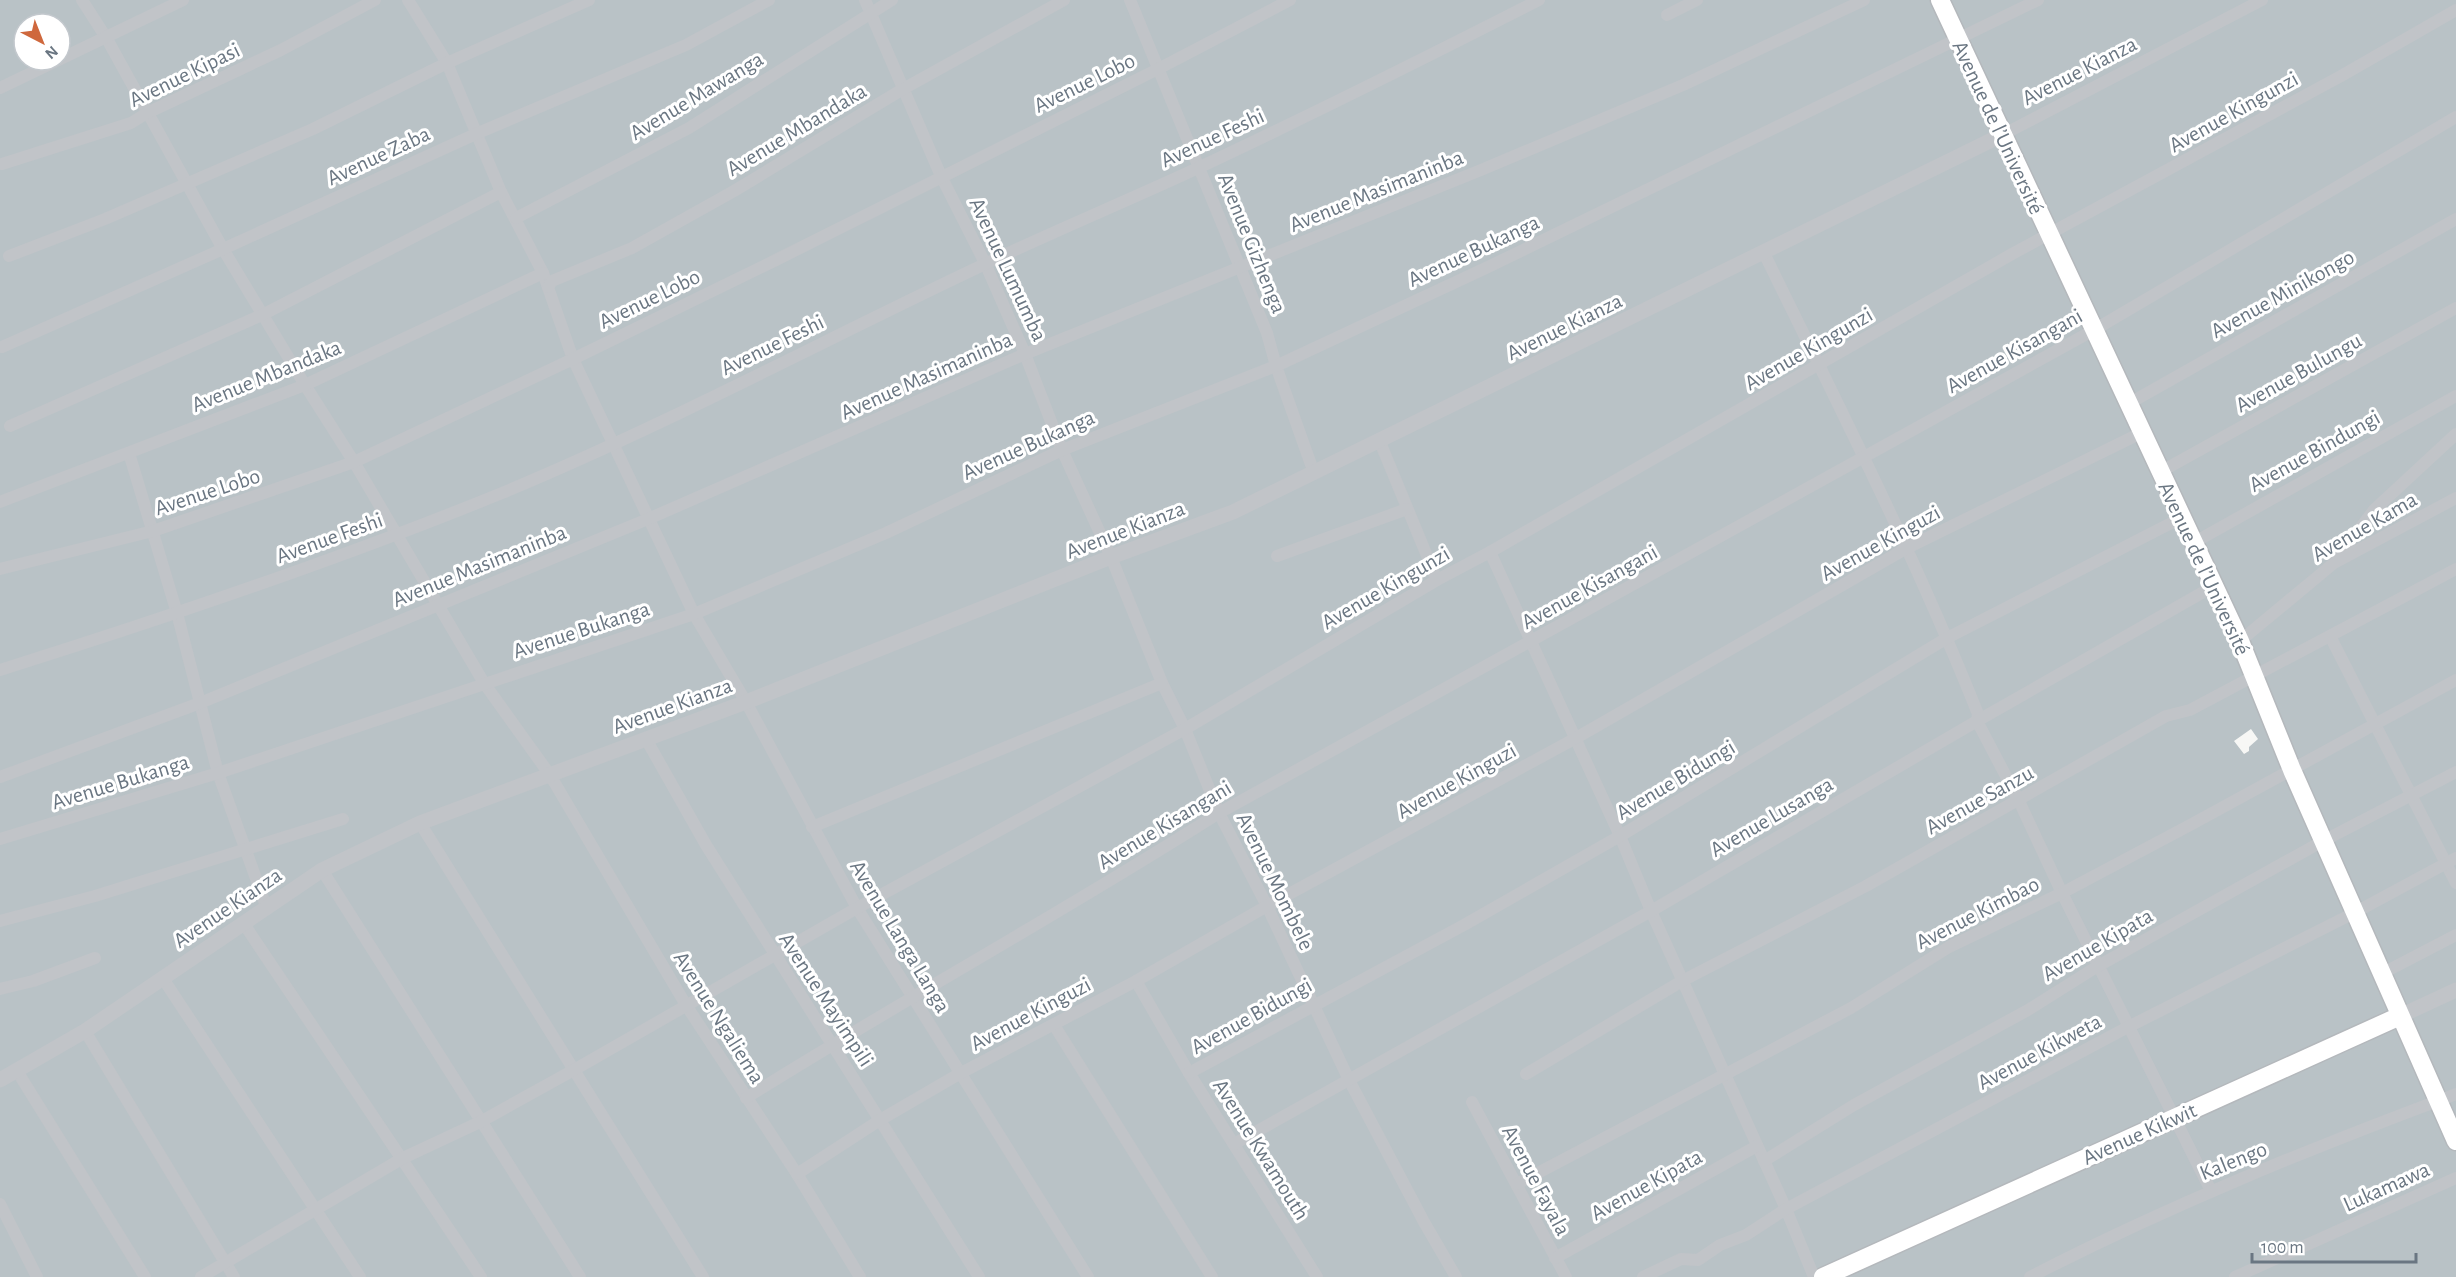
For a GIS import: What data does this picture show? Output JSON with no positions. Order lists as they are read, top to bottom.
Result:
{
  "streets": {
    "main road": ["Avenue de l’Université", "Avenue Kikwit"],
    "street": [
      "Avenue Kianza",
      "Avenue Kipasi",
      "Avenue Lobo",
      "Avenue Mawanga",
      "Avenue Kingunzi",
      "Avenue Mbandaka",
      "Avenue Feshi",
      "Avenue Zaba",
      "Avenue Masimaninba",
      "Avenue Gizhenga",
      "Avenue Bukanga",
      "Avenue Lumumba",
      "Avenue Minikongo",
      "Avenue Kisangani",
      "Avenue Bulungu",
      "Avenue Bindungi",
      "Avenue Kama",
      "Avenue Kinguzi",
      "Avenue Bidungi",
      "Avenue Sanzu",
      "Avenue Lusanga",
      "Avenue Mombele",
      "Avenue Kimbao",
      "Avenue Langa Langa",
      "Avenue Kipata",
      "Avenue Mayimpili",
      "Avenue Ngaliema",
      "Avenue Kikweta",
      "Avenue Kwamouth",
      "Kalengo",
      "Avenue Fayala",
      "Lukamawa"
    ]
  },
  "crossings": [
    ["Avenue Kianza", "Avenue de l’Université"],
    ["Avenue Kianza", "Avenue Gizhenga"],
    ["Avenue Kianza", "Avenue Lumumba"],
    ["Avenue Kianza", "Avenue Mombele"],
    ["Avenue Kianza", "Avenue Langa Langa"],
    ["Avenue Kianza", "Avenue Mayimpili"],
    ["Avenue Kianza", "Avenue Ngaliema"],
    ["Avenue Kipasi", "Avenue Ngaliema"],
    ["Avenue Lobo", "Avenue Gizhenga"],
    ["Avenue Lobo", "Avenue Lumumba"],
    ["Avenue Lobo", "Avenue Langa Langa"],
    ["Avenue Lobo", "Avenue Ngaliema"],
    ["Avenue Mawanga", "Avenue Lumumba"],
    ["Avenue Mawanga", "Avenue Langa Langa"],
    ["Avenue Kingunzi", "Avenue de l’Université"],
    ["Avenue Kingunzi", "Avenue Mombele"],
    ["Avenue Kingunzi", "Avenue Langa Langa"],
    ["Avenue Kingunzi", "Avenue Mayimpili"],
    ["Avenue Kingunzi", "Avenue Ngaliema"],
    ["Avenue de l’Université", "Avenue Bukanga"],
    ["Avenue de l’Université", "Avenue Minikongo"],
    ["Avenue de l’Université", "Avenue Kisangani"],
    ["Avenue de l’Université", "Avenue Bulungu"],
    ["Avenue de l’Université", "Avenue Bindungi"],
    ["Avenue de l’Université", "Avenue Kama"],
    ["Avenue de l’Université", "Avenue Kinguzi"],
    ["Avenue de l’Université", "Avenue Bidungi"],
    ["Avenue de l’Université", "Avenue Sanzu"],
    ["Avenue de l’Université", "Avenue Lusanga"],
    ["Avenue de l’Université", "Avenue Kimbao"],
    ["Avenue de l’Université", "Avenue Kipata"],
    ["Avenue de l’Université", "Avenue Kikweta"],
    ["Avenue de l’Université", "Avenue Kikwit"],
    ["Avenue de l’Université", "Kalengo"],
    ["Avenue Mbandaka", "Avenue Lumumba"],
    ["Avenue Mbandaka", "Avenue Langa Langa"],
    ["Avenue Mbandaka", "Avenue Ngaliema"],
    ["Avenue Feshi", "Avenue Gizhenga"],
    ["Avenue Feshi", "Avenue Lumumba"],
    ["Avenue Feshi", "Avenue Langa Langa"],
    ["Avenue Feshi", "Avenue Ngaliema"],
    ["Avenue Zaba", "Avenue Langa Langa"],
    ["Avenue Zaba", "Avenue Ngaliema"],
    ["Avenue Masimaninba", "Avenue Gizhenga"],
    ["Avenue Masimaninba", "Avenue Lumumba"],
    ["Avenue Masimaninba", "Avenue Langa Langa"],
    ["Avenue Masimaninba", "Avenue Ngaliema"],
    ["Avenue Gizhenga", "Avenue Bukanga"],
    ["Avenue Bukanga", "Avenue Lumumba"],
    ["Avenue Bukanga", "Avenue Langa Langa"],
    ["Avenue Bukanga", "Avenue Ngaliema"],
    ["Avenue Lumumba", "Avenue Mombele"],
    ["Avenue Kisangani", "Avenue Mombele"],
    ["Avenue Kisangani", "Avenue Langa Langa"],
    ["Avenue Kisangani", "Avenue Mayimpili"],
    ["Avenue Kisangani", "Avenue Ngaliema"],
    ["Avenue Kinguzi", "Avenue Mombele"],
    ["Avenue Kinguzi", "Avenue Langa Langa"],
    ["Avenue Kinguzi", "Avenue Mayimpili"],
    ["Avenue Kinguzi", "Avenue Ngaliema"],
    ["Avenue Kinguzi", "Avenue Kwamouth"],
    ["Avenue Bidungi", "Avenue Mombele"],
    ["Avenue Bidungi", "Avenue Kwamouth"],
    ["Avenue Lusanga", "Avenue Mombele"],
    ["Avenue Lusanga", "Avenue Kwamouth"],
    ["Avenue Kimbao", "Avenue Fayala"],
    ["Avenue Kipata", "Avenue Fayala"]
  ],
  "scale_bar": "100 m",
  "north": "bottom right"
}
